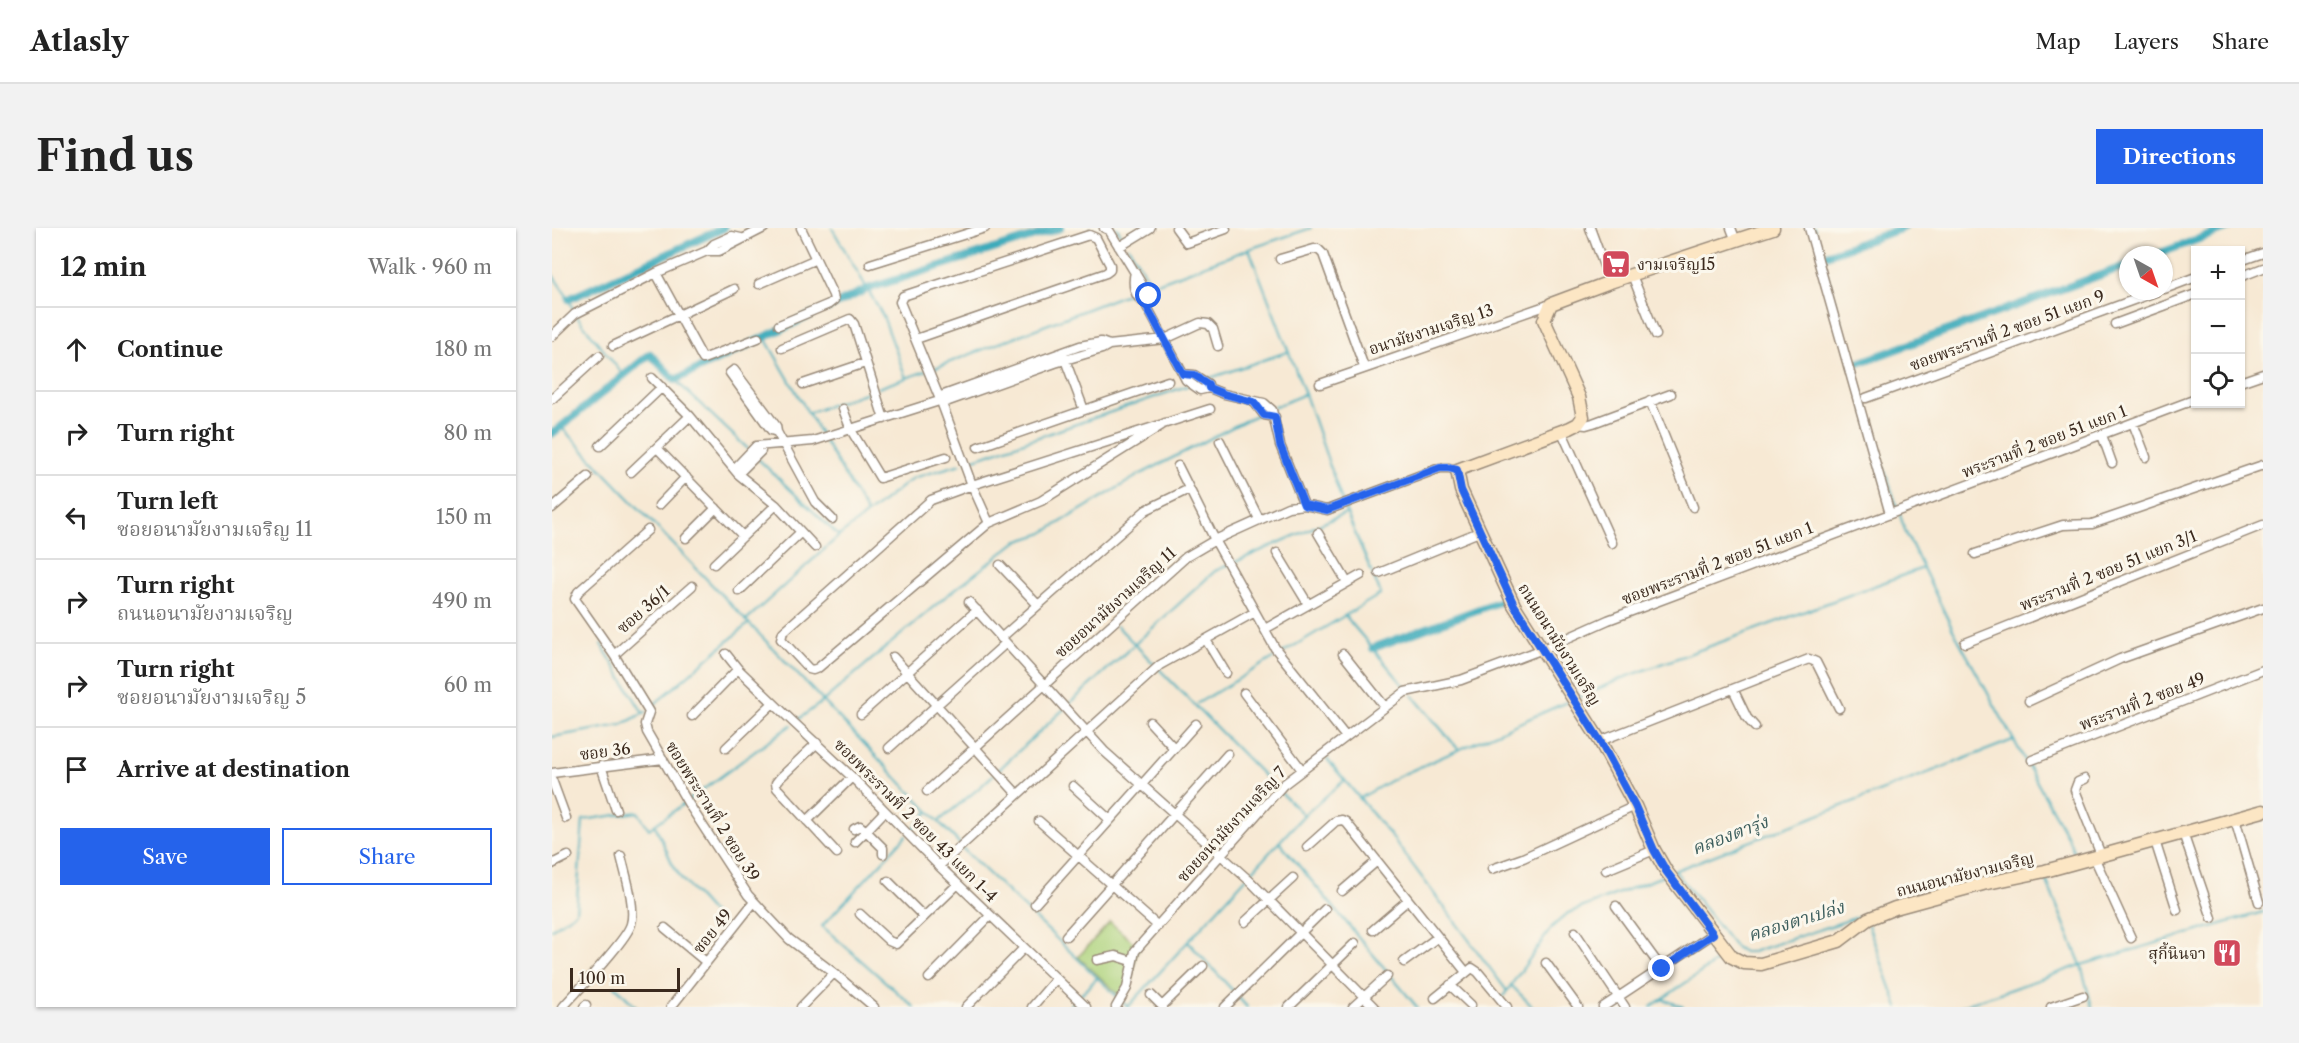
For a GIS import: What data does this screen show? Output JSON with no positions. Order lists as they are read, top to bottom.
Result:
{
  "streets": {
    "street": [
      "อนามัยงามเจริญ 13",
      "ซอยพระรามที่ 2 ซอย 51 แยก 9",
      "พระรามที่ 2 ซอย 51 แยก 1",
      "ซอยพระรามที่ 2 ซอย 51 แยก 1",
      "พระรามที่ 2 ซอย 51 แยก 3/1",
      "ซอยอนามัยงามเจริญ 11",
      "ซอย 36/1",
      "ถนนอนามัยงามเจริญ",
      "พระรามที่ 2 ซอย 49",
      "ซอย 36",
      "ซอยพระรามที่ 2 ซอย 39",
      "ซอยพระรามที่ 2 ซอย 43 แยก 1-4",
      "ซอยอนามัยงามเจริญ 7",
      "ซอย 49"
    ]
  },
  "crossings": [
    ["พระรามที่ 2 ซอย 51 แยก 1", "ซอยพระรามที่ 2 ซอย 51 แยก 1"],
    ["ซอยพระรามที่ 2 ซอย 51 แยก 1", "ถนนอนามัยงามเจริญ"],
    ["ซอยพระรามที่ 2 ซอย 51 แยก 1", "ซอยอนามัยงามเจริญ 7"],
    ["ซอยอนามัยงามเจริญ 11", "ถนนอนามัยงามเจริญ"],
    ["ซอย 36/1", "ซอยพระรามที่ 2 ซอย 39"],
    ["ถนนอนามัยงามเจริญ", "ซอยอนามัยงามเจริญ 7"],
    ["ซอย 36", "ซอยพระรามที่ 2 ซอย 39"],
    ["ซอยพระรามที่ 2 ซอย 39", "ซอย 49"]
  ],
  "water": ["คลองตารุ่ง", "คลองตาเปล่ง"],
  "places": {
    "supermarket": ["งามเจริญ15"],
    "restaurant": ["สุกี้นินจา"]
  },
  "scale_bar": "100 m",
  "north": "bottom right",
  "page": {
    "header": "Atlasly",
    "nav": ["Map", "Layers", "Share"],
    "buttons": [
      "Directions",
      ["Save", "Share"]
    ],
    "title": "Find us",
    "heading": ["12 min", "Walk · 960 m"],
    "map_buttons": ["+", "−"],
    "list": [
      ["Continue", "180 m"],
      ["Turn right", "80 m"],
      ["Turn left", "ซอยอนามัยงามเจริญ 11", "150 m"],
      ["Turn right", "ถนนอนามัยงามเจริญ", "490 m"],
      ["Turn right", "ซอยอนามัยงามเจริญ 5", "60 m"],
      "Arrive at destination"
    ],
    "scale": "100 m"
  }
}
